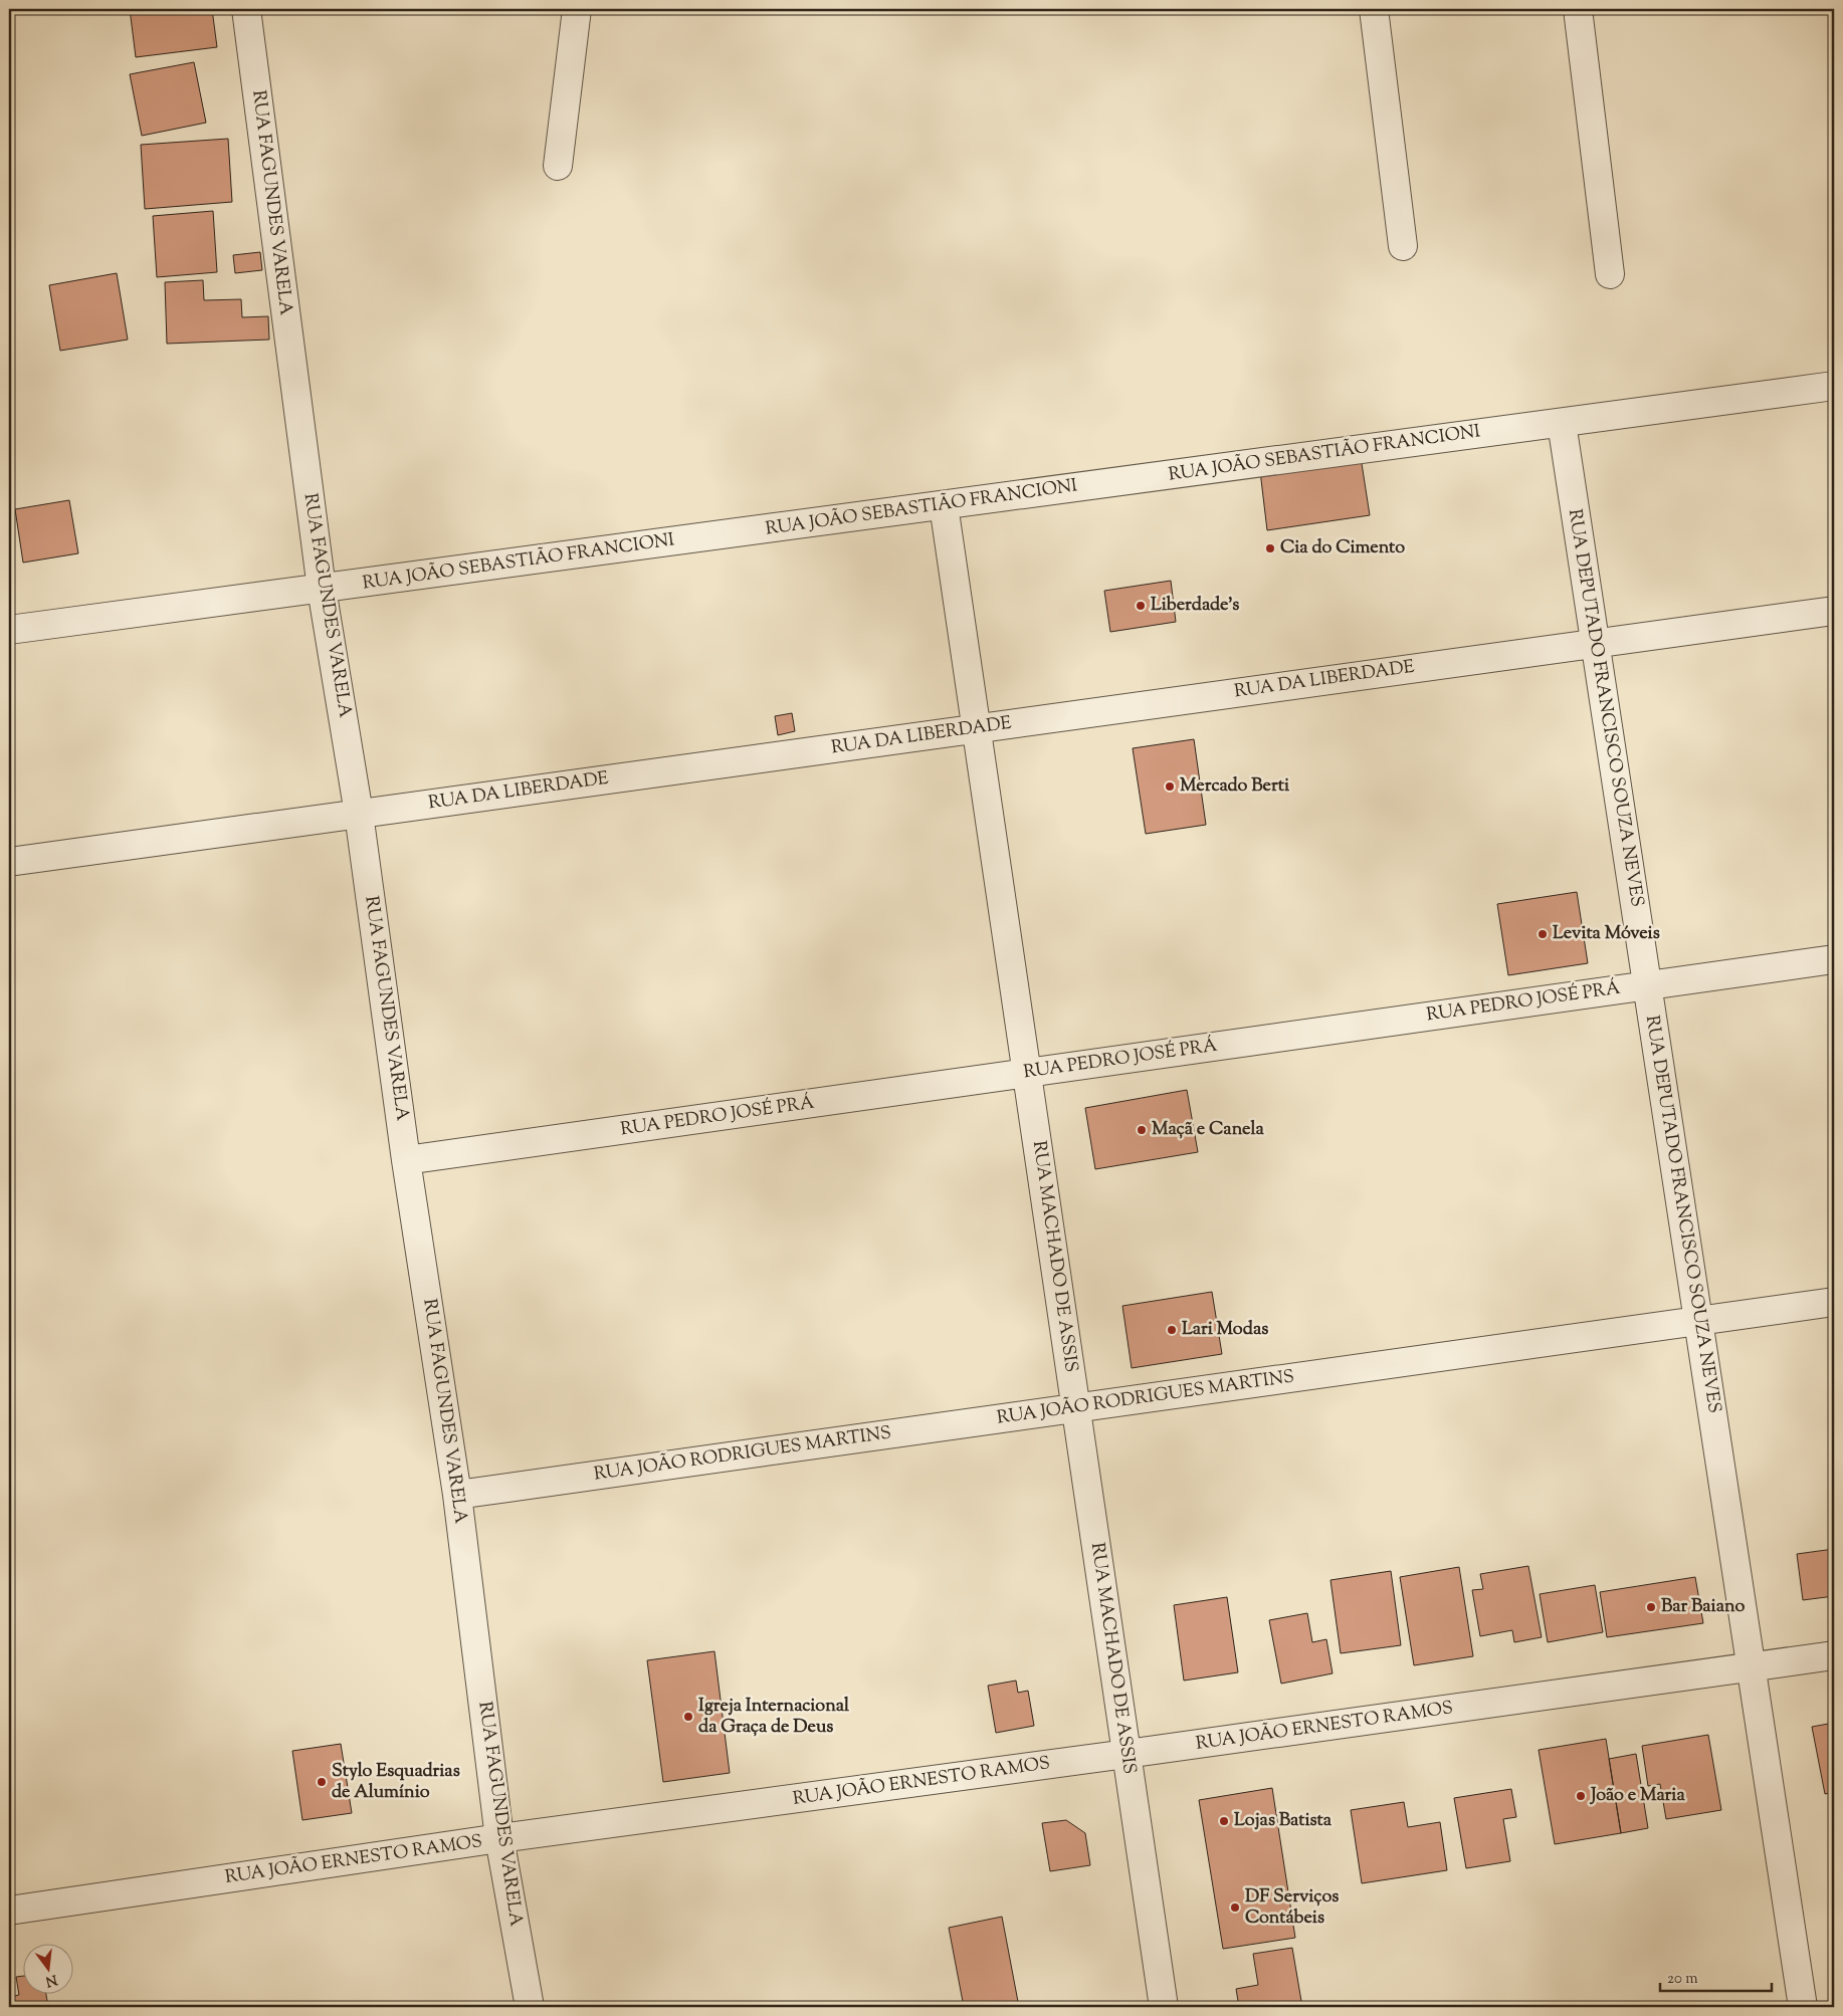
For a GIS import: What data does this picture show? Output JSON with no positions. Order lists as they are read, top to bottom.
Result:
{
  "streets": {
    "street": [
      "RUA FAGUNDES VARELA",
      "RUA JOÃO SEBASTIÃO FRANCIONI",
      "RUA DA LIBERDADE",
      "RUA DEPUTADO FRANCISCO SOUZA NEVES",
      "RUA PEDRO JOSÉ PRÁ",
      "RUA MACHADO DE ASSIS",
      "RUA JOÃO RODRIGUES MARTINS",
      "RUA JOÃO ERNESTO RAMOS"
    ]
  },
  "crossings": [
    ["RUA FAGUNDES VARELA", "RUA JOÃO SEBASTIÃO FRANCIONI"],
    ["RUA FAGUNDES VARELA", "RUA DA LIBERDADE"],
    ["RUA FAGUNDES VARELA", "RUA PEDRO JOSÉ PRÁ"],
    ["RUA FAGUNDES VARELA", "RUA JOÃO RODRIGUES MARTINS"],
    ["RUA FAGUNDES VARELA", "RUA JOÃO ERNESTO RAMOS"],
    ["RUA JOÃO SEBASTIÃO FRANCIONI", "RUA DEPUTADO FRANCISCO SOUZA NEVES"],
    ["RUA JOÃO SEBASTIÃO FRANCIONI", "RUA MACHADO DE ASSIS"],
    ["RUA DA LIBERDADE", "RUA DEPUTADO FRANCISCO SOUZA NEVES"],
    ["RUA DA LIBERDADE", "RUA MACHADO DE ASSIS"],
    ["RUA DEPUTADO FRANCISCO SOUZA NEVES", "RUA PEDRO JOSÉ PRÁ"],
    ["RUA DEPUTADO FRANCISCO SOUZA NEVES", "RUA JOÃO RODRIGUES MARTINS"],
    ["RUA DEPUTADO FRANCISCO SOUZA NEVES", "RUA JOÃO ERNESTO RAMOS"],
    ["RUA PEDRO JOSÉ PRÁ", "RUA MACHADO DE ASSIS"],
    ["RUA MACHADO DE ASSIS", "RUA JOÃO RODRIGUES MARTINS"],
    ["RUA MACHADO DE ASSIS", "RUA JOÃO ERNESTO RAMOS"]
  ],
  "places": [
    "Cia do Cimento",
    "Liberdade's",
    "Mercado Berti",
    "Levita Móveis",
    "Maçã e Canela",
    "Lari Modas",
    "Bar Baiano",
    "Igreja Internacional da Graça de Deus",
    "Stylo Esquadrias de Alumínio",
    "João e Maria",
    "Lojas Batista",
    "DF Serviços Contábeis"
  ],
  "scale_bar": "20 m",
  "north": "bottom"
}
